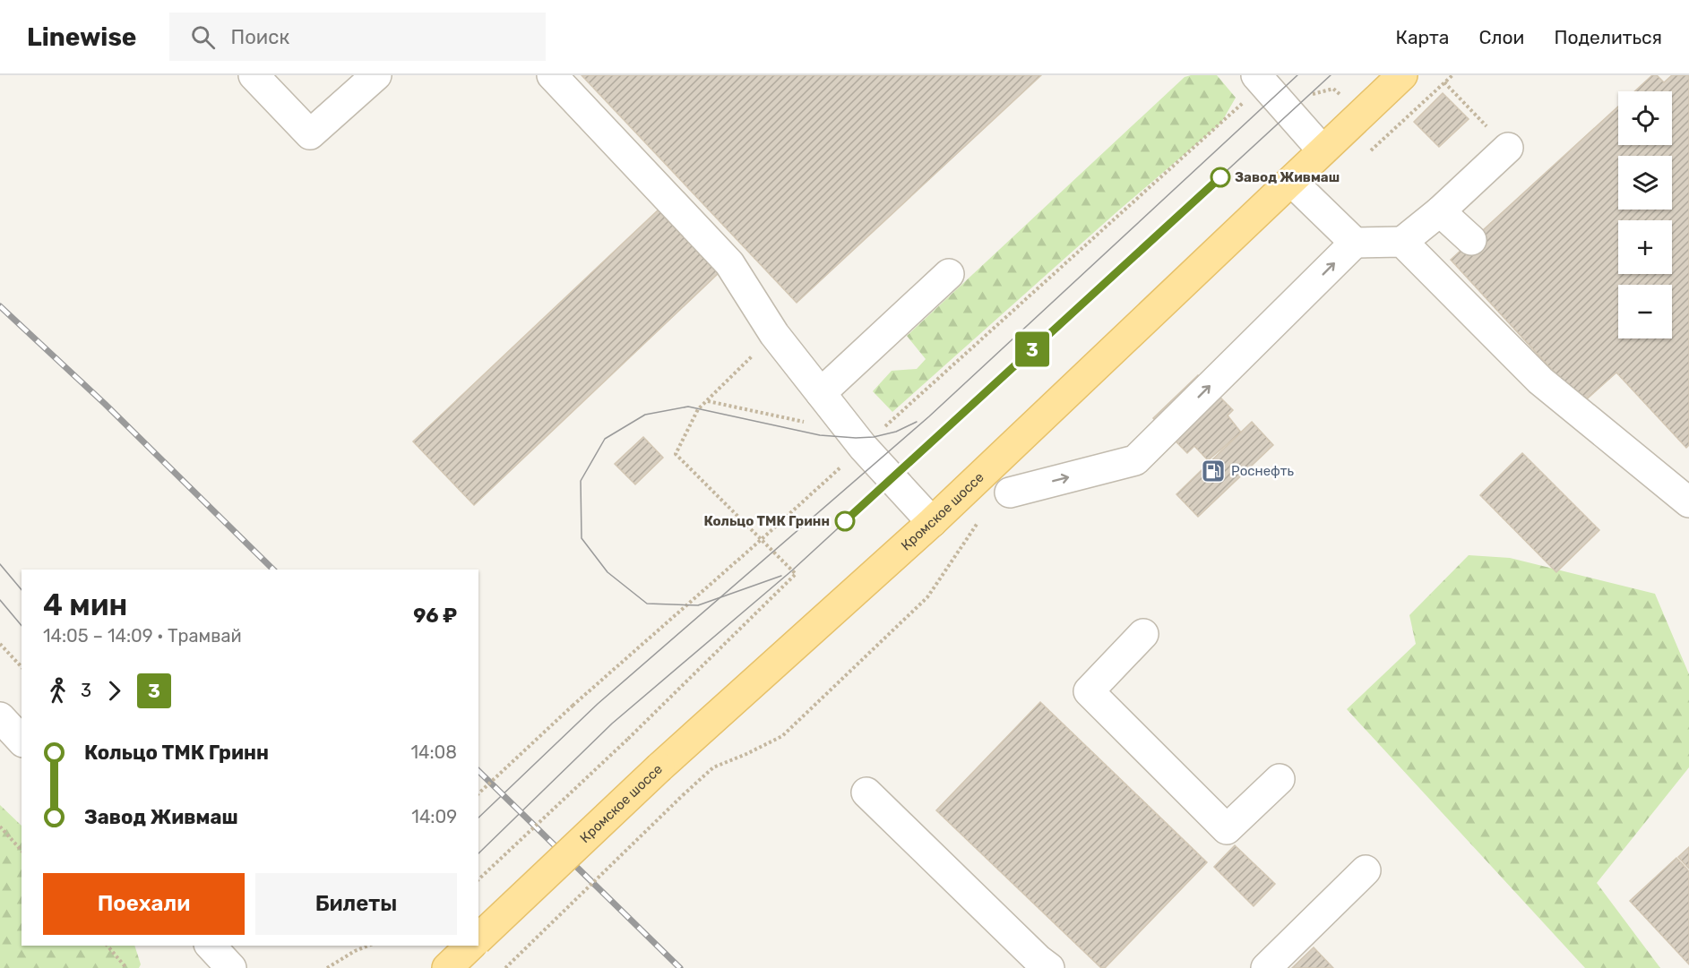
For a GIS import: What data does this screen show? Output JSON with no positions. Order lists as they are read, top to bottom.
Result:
{
  "streets": {
    "main road": ["Кромское шоссе"]
  },
  "places": {
    "other": ["Завод Живмаш", "Кольцо ТМК Гринн"],
    "fuel station": ["Роснефть"]
  },
  "lines": ["tram line 3"],
  "page": {
    "header": "Linewise",
    "search": "Поиск",
    "nav": ["Карта", "Слои", "Поделиться"],
    "on_map": "3",
    "map_buttons": ["+", "−"],
    "heading": ["4 мин", "14:05 – 14:09 · Трамвай", "96 ₽"],
    "legs": ["3", "3"],
    "list": [
      {
        "name": "Кольцо ТМК Гринн",
        "value": "14:08"
      },
      {
        "name": "Завод Живмаш",
        "value": "14:09"
      }
    ],
    "buttons": ["Поехали", "Билеты"]
  }
}
